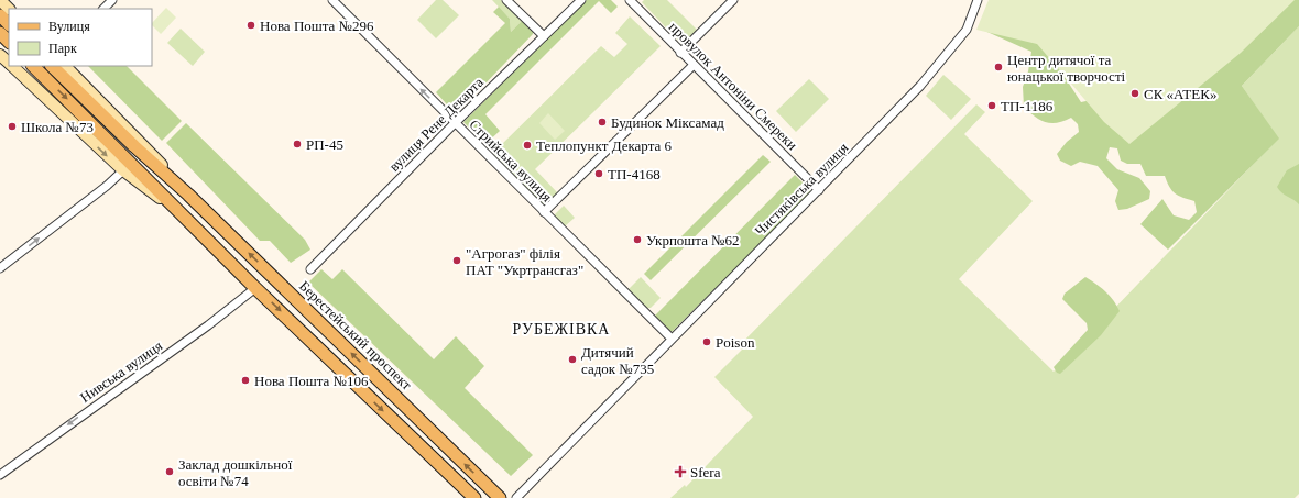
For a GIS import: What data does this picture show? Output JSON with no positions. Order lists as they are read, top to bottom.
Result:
{
  "streets": {
    "main road": ["Берестейський проспект"],
    "street": [
      "провулок Антоніни Смереки",
      "вулиця Рене Декарта",
      "Стрийська вулиця",
      "Чистяківська вулиця",
      "Нивська вулиця"
    ]
  },
  "crossings": [
    ["провулок Антоніни Смереки", "Чистяківська вулиця"],
    ["вулиця Рене Декарта", "Стрийська вулиця"],
    ["Стрийська вулиця", "Чистяківська вулиця"]
  ],
  "one_way": ["Стрийська вулиця", "Нивська вулиця"],
  "districts": ["РУБЕЖІВКА"],
  "places": {
    "other": [
      "Нова Пошта №296",
      "Центр дитячої та юнацької творчості",
      "СК «АТЕК»",
      "ТП-1186",
      "Будинок Міксамад",
      "Школа №73",
      "РП-45",
      "Теплопункт Декарта 6",
      "ТП-4168",
      "Укрпошта №62",
      "\"Агрогаз\" філія ПАТ \"Укртрансгаз\"",
      "Poison",
      "Дитячий садок №735",
      "Нова Пошта №106",
      "Заклад дошкільної освіти №74"
    ],
    "health": ["Sfera"]
  },
  "legend": ["Вулиця", "Парк"]
}
